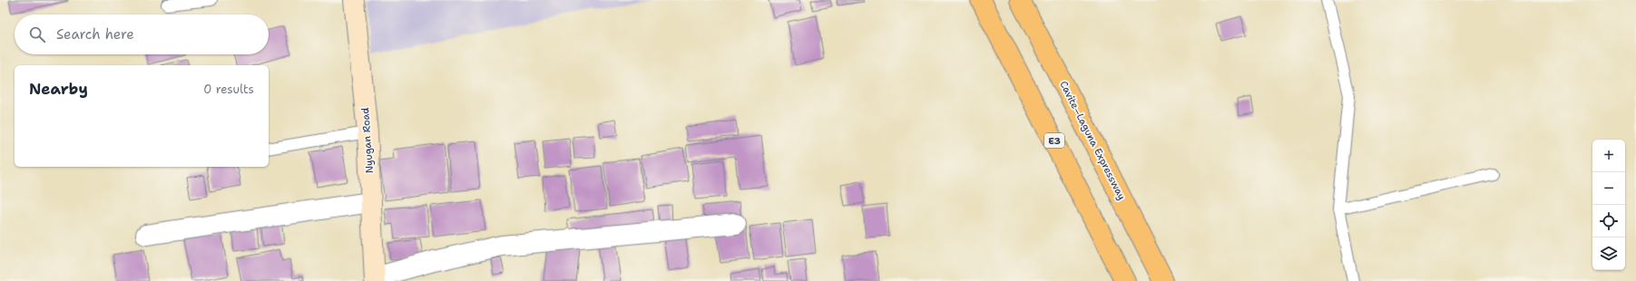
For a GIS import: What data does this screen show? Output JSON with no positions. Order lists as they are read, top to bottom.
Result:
{
  "streets": {
    "highway": ["E3", "Cavite–Laguna Expressway"],
    "main road": ["Nyugan Road"]
  },
  "page": {
    "search": "Search here",
    "heading": ["Nearby", "0 results"],
    "map_buttons": ["+", "−"]
  }
}
